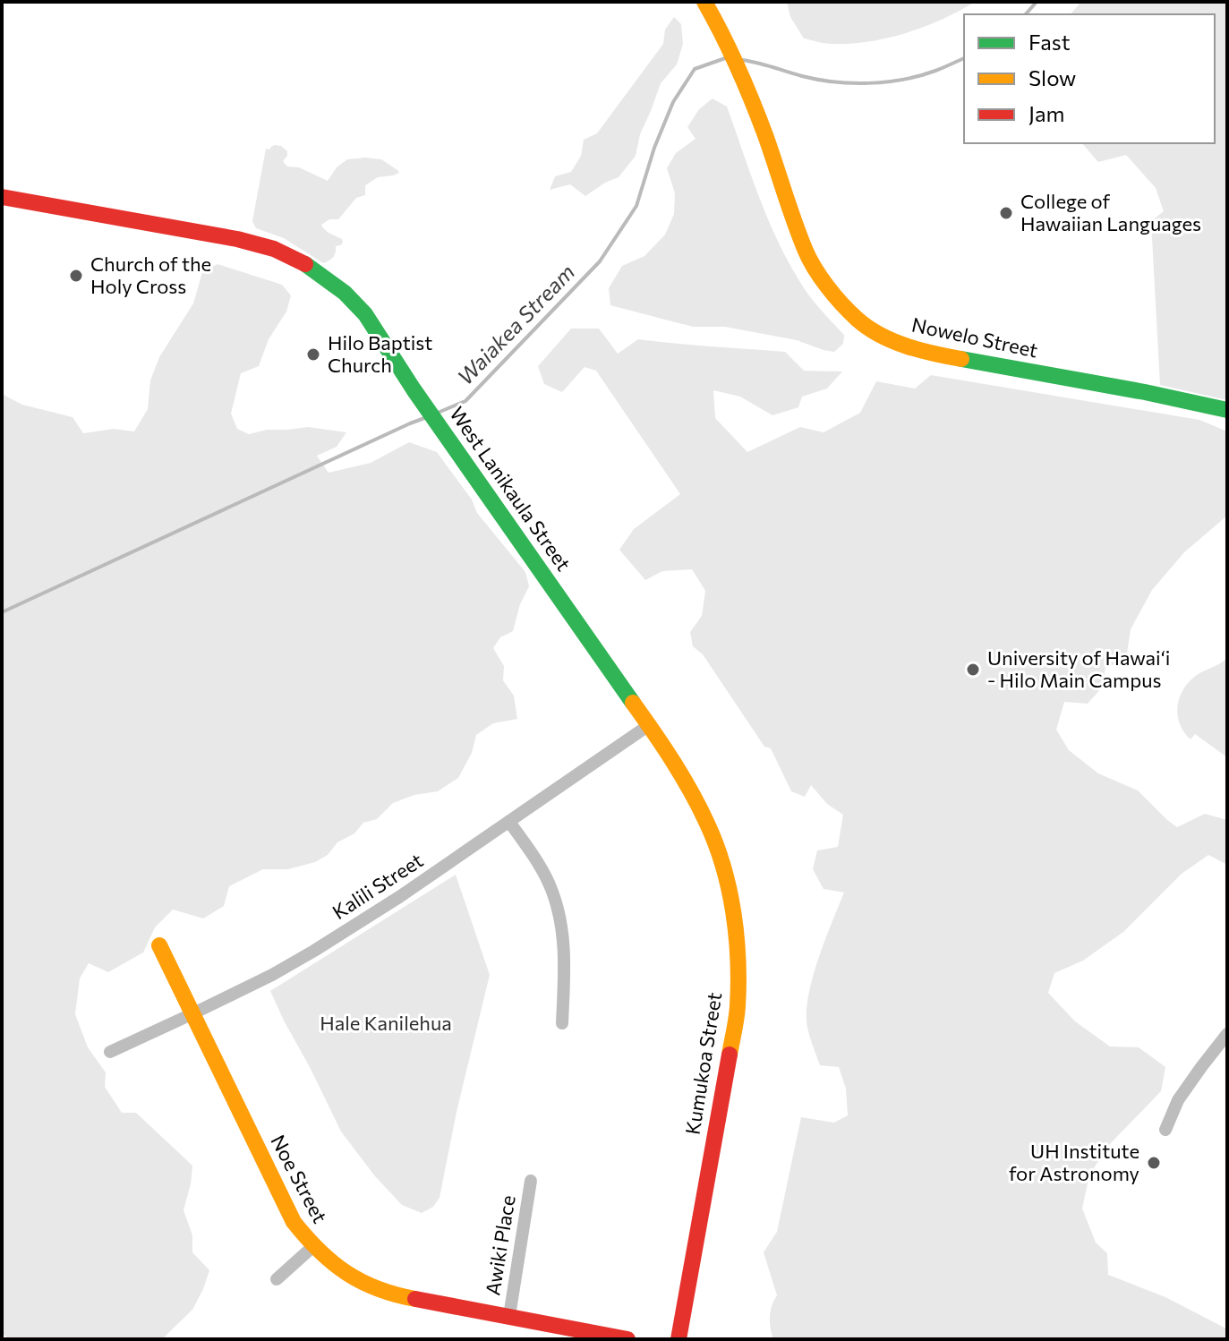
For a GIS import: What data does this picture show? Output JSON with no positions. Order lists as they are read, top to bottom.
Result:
{
  "streets": {
    "street": [
      "Nowelo Street",
      "West Lanikaula Street",
      "Kalili Street",
      "Kumukoa Street",
      "Noe Street",
      "Awiki Place"
    ]
  },
  "crossings": [
    ["West Lanikaula Street", "Kalili Street"],
    ["West Lanikaula Street", "Kumukoa Street"],
    ["Kalili Street", "Kumukoa Street"],
    ["Kalili Street", "Noe Street"],
    ["Noe Street", "Awiki Place"]
  ],
  "water": ["Waiakea Stream"],
  "parks": ["Hale Kanilehua"],
  "places": [
    "College of Hawaiian Languages",
    "Church of the Holy Cross",
    "Hilo Baptist Church",
    "University of Hawaiʻi - Hilo Main Campus",
    "UH Institute for Astronomy"
  ],
  "legend": ["Fast", "Slow", "Jam"]
}
